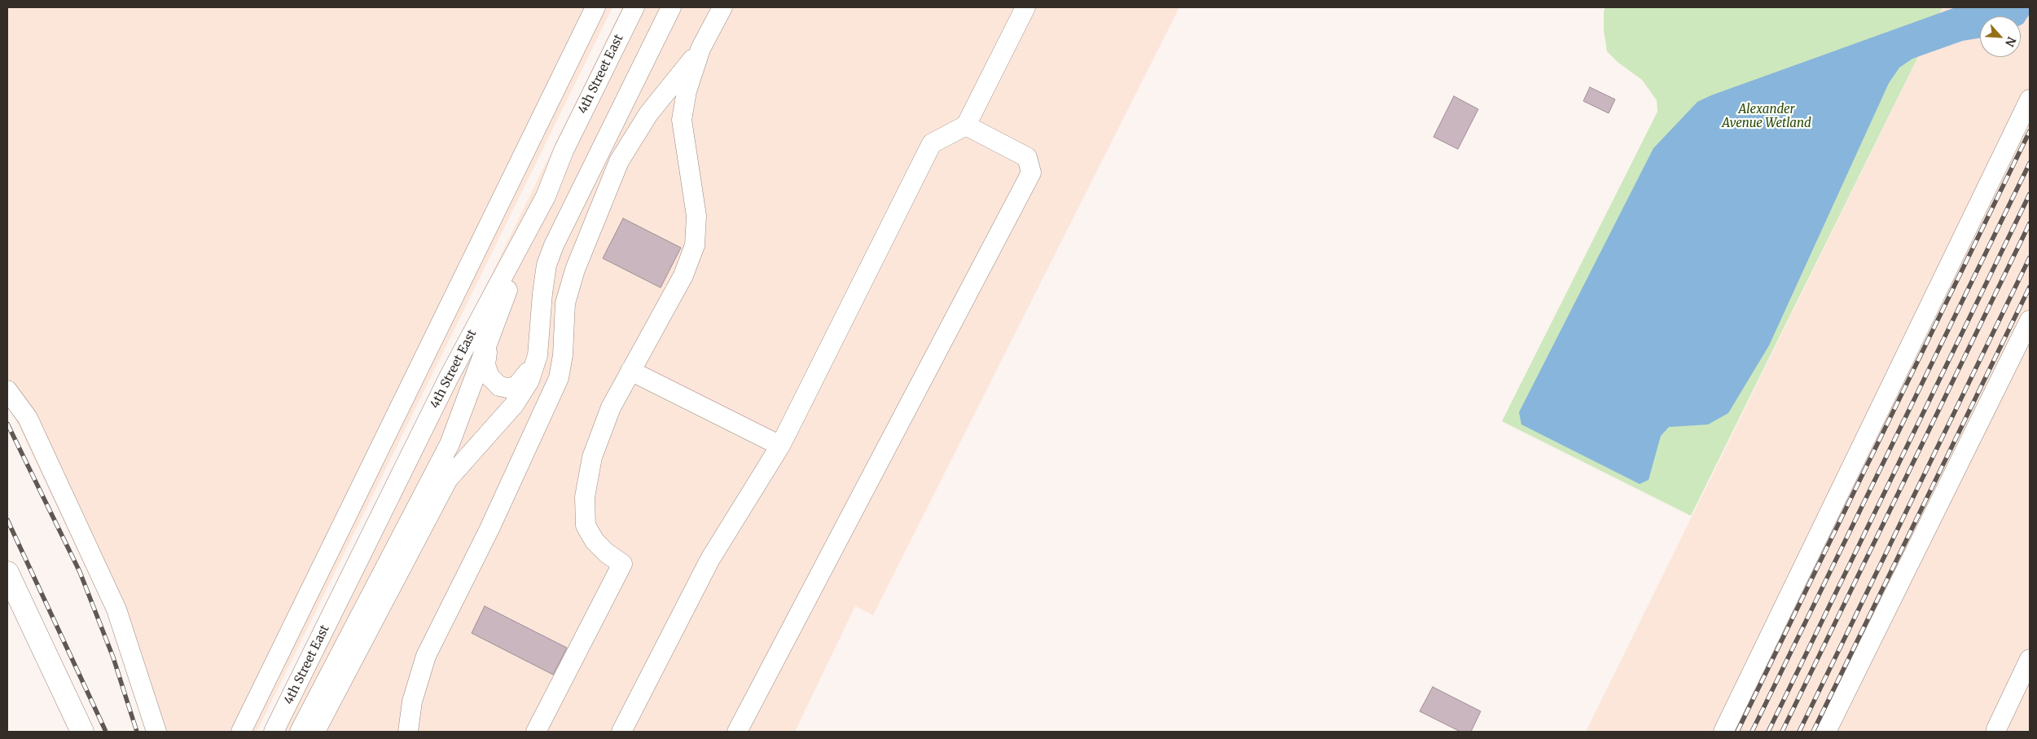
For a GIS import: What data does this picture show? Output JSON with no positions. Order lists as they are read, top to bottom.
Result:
{
  "streets": {
    "street": ["4th Street East"]
  },
  "parks": ["Alexander Avenue Wetland"],
  "north": "bottom right"
}
